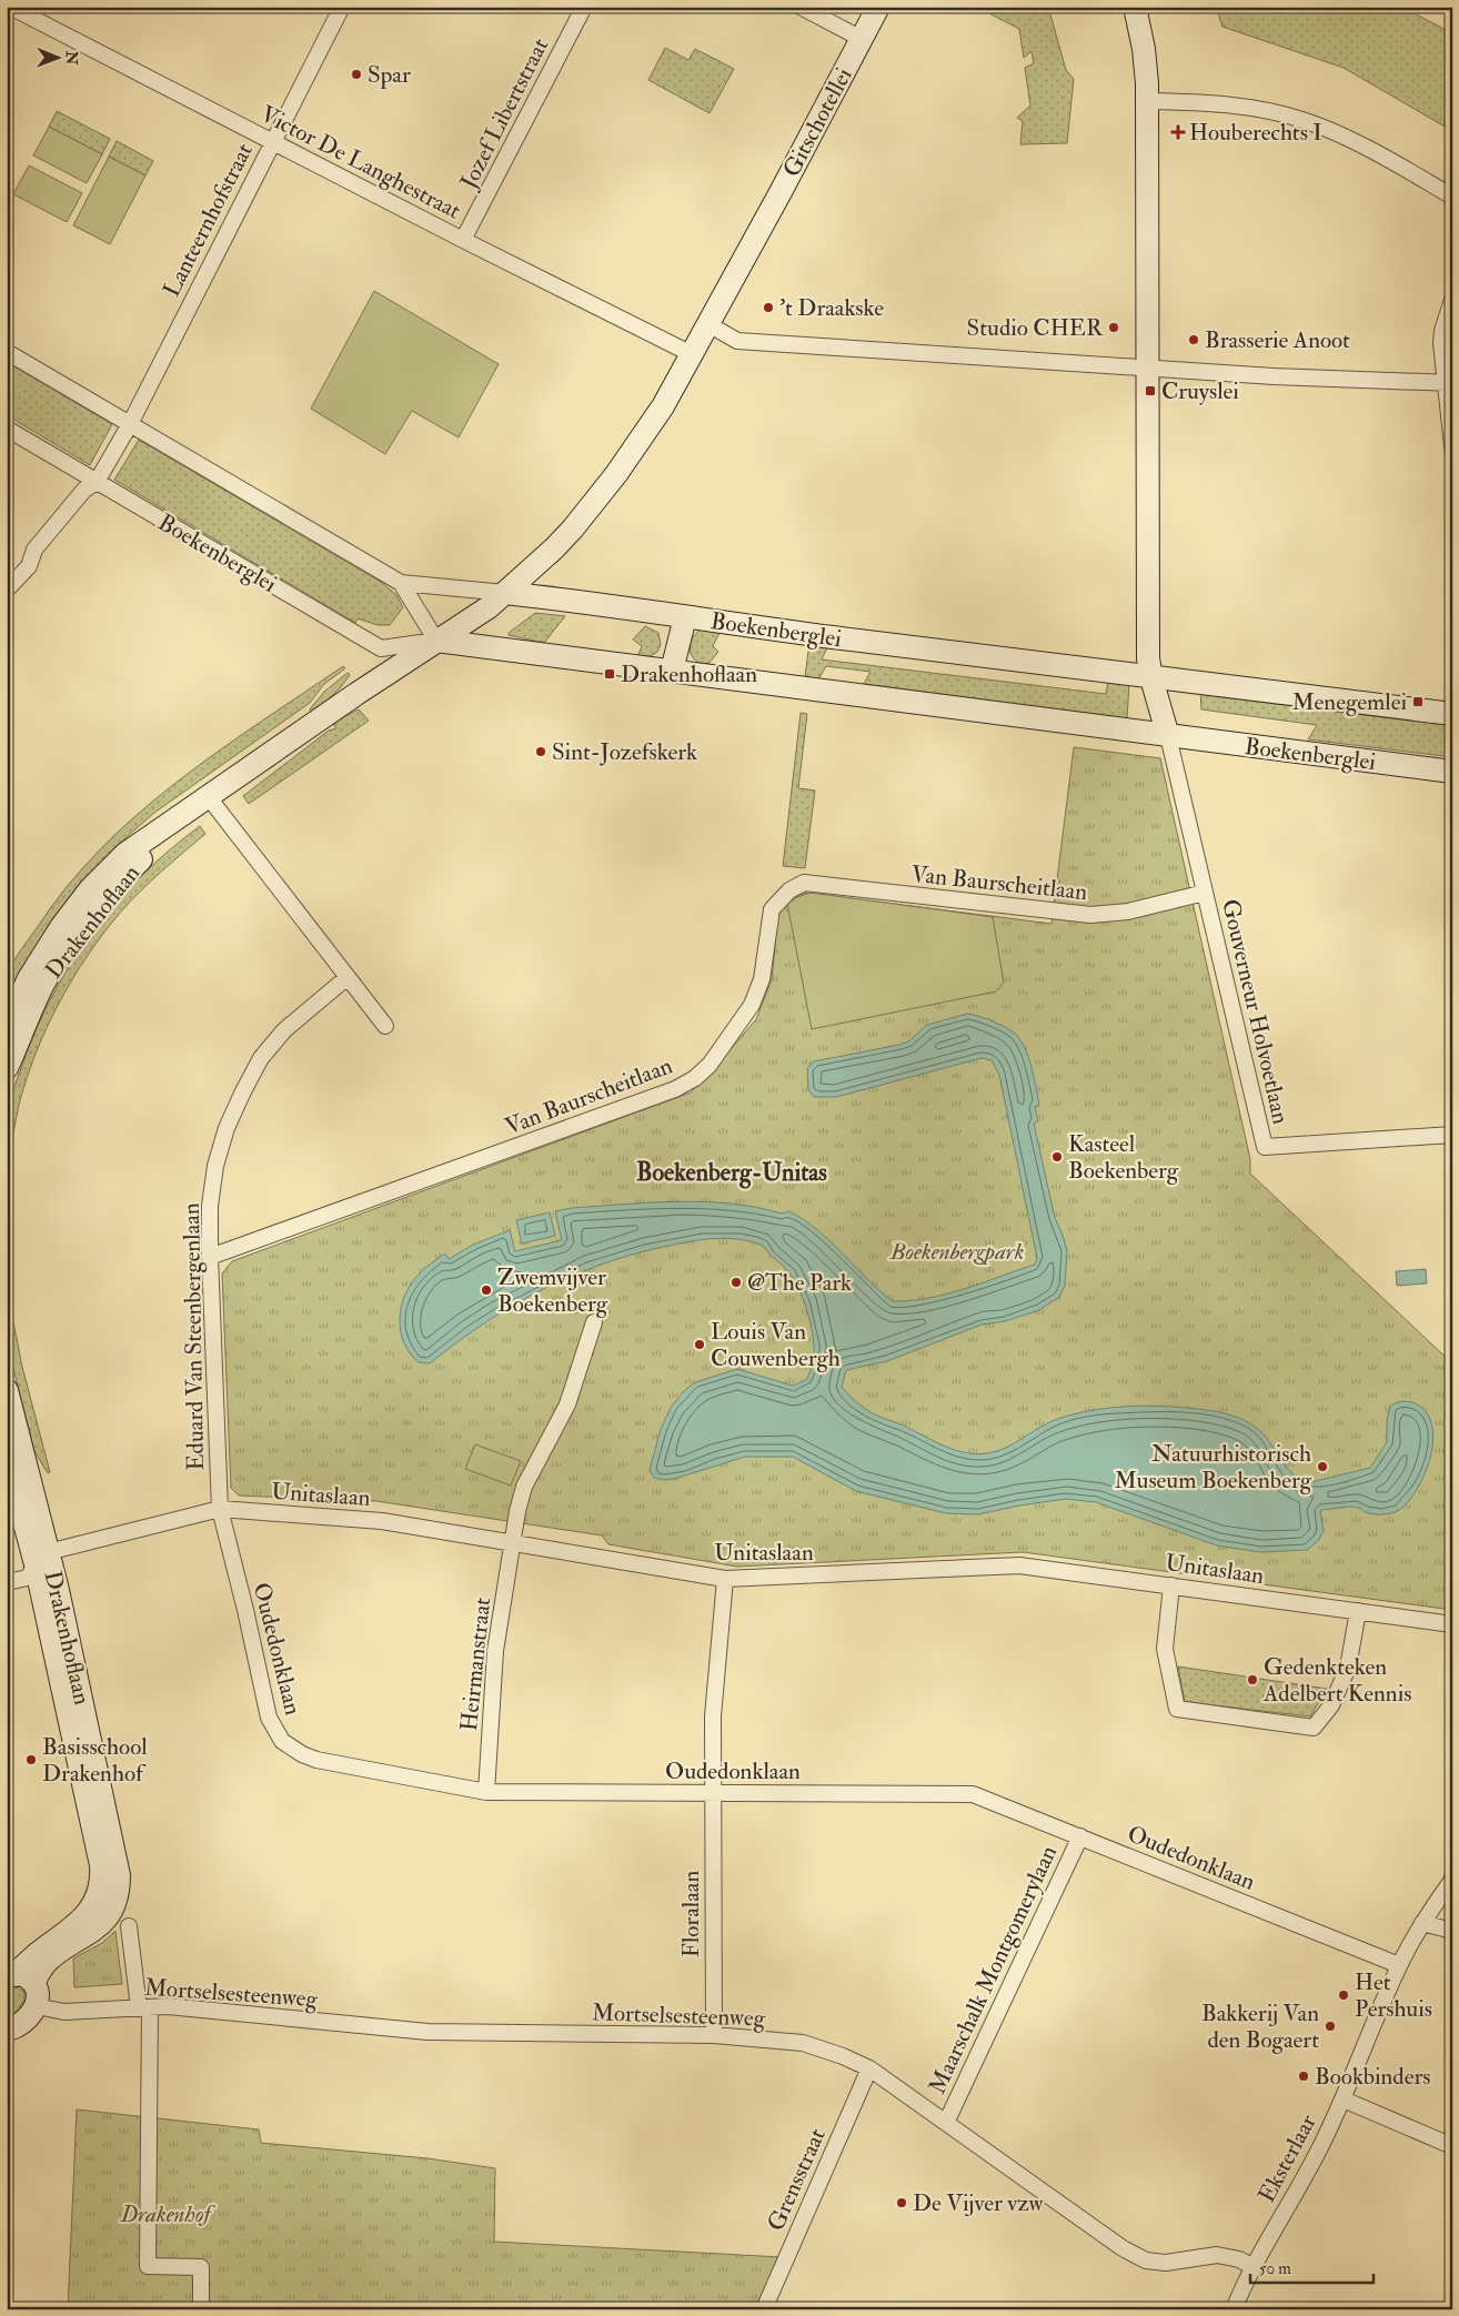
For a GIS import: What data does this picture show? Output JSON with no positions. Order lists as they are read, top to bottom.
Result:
{
  "streets": {
    "street": [
      "Jozef Libertstraat",
      "Gitschotellei",
      "Victor De Langhestraat",
      "Lanteernhofstraat",
      "Boekenberglei",
      "Van Baurscheitlaan",
      "Drakenhoflaan",
      "Gouverneur Holvoetlaan",
      "Eduard Van Steenbergenlaan",
      "Unitaslaan",
      "Oudedonklaan",
      "Heirmanstraat",
      "Floralaan",
      "Maarschalk Montgomerylaan",
      "Mortselsesteenweg",
      "Eksterlaar",
      "Grensstraat"
    ]
  },
  "crossings": [
    ["Jozef Libertstraat", "Victor De Langhestraat"],
    ["Gitschotellei", "Drakenhoflaan"],
    ["Victor De Langhestraat", "Lanteernhofstraat"],
    ["Victor De Langhestraat", "Drakenhoflaan"],
    ["Lanteernhofstraat", "Boekenberglei"],
    ["Boekenberglei", "Drakenhoflaan"],
    ["Boekenberglei", "Gouverneur Holvoetlaan"],
    ["Van Baurscheitlaan", "Gouverneur Holvoetlaan"],
    ["Van Baurscheitlaan", "Eduard Van Steenbergenlaan"],
    ["Drakenhoflaan", "Unitaslaan"],
    ["Eduard Van Steenbergenlaan", "Unitaslaan"],
    ["Eduard Van Steenbergenlaan", "Oudedonklaan"],
    ["Unitaslaan", "Oudedonklaan"],
    ["Unitaslaan", "Heirmanstraat"],
    ["Unitaslaan", "Floralaan"],
    ["Oudedonklaan", "Heirmanstraat"],
    ["Oudedonklaan", "Floralaan"],
    ["Oudedonklaan", "Maarschalk Montgomerylaan"],
    ["Oudedonklaan", "Eksterlaar"],
    ["Floralaan", "Mortselsesteenweg"],
    ["Maarschalk Montgomerylaan", "Mortselsesteenweg"],
    ["Mortselsesteenweg", "Eksterlaar"],
    ["Mortselsesteenweg", "Grensstraat"]
  ],
  "districts": ["Boekenberg-Unitas"],
  "parks": ["Boekenbergpark", "Drakenhof"],
  "places": {
    "other": [
      "Spar",
      "'t Draakske",
      "Studio CHER",
      "Brasserie Anoot",
      "Sint-Jozefskerk",
      "Kasteel Boekenberg",
      "@The Park",
      "Zwemvijver Boekenberg",
      "Louis Van Couwenbergh",
      "Natuurhistorisch Museum Boekenberg",
      "Gedenkteken Adelbert Kennis",
      "Basisschool Drakenhof",
      "Het Pershuis",
      "Bakkerij Van den Bogaert",
      "Bookbinders",
      "De Vijver vzw"
    ],
    "health": ["Houberechts I"],
    "transit": ["Cruyslei", "Drakenhoflaan", "Menegemlei"]
  },
  "scale_bar": "50 m",
  "north": "right"
}
